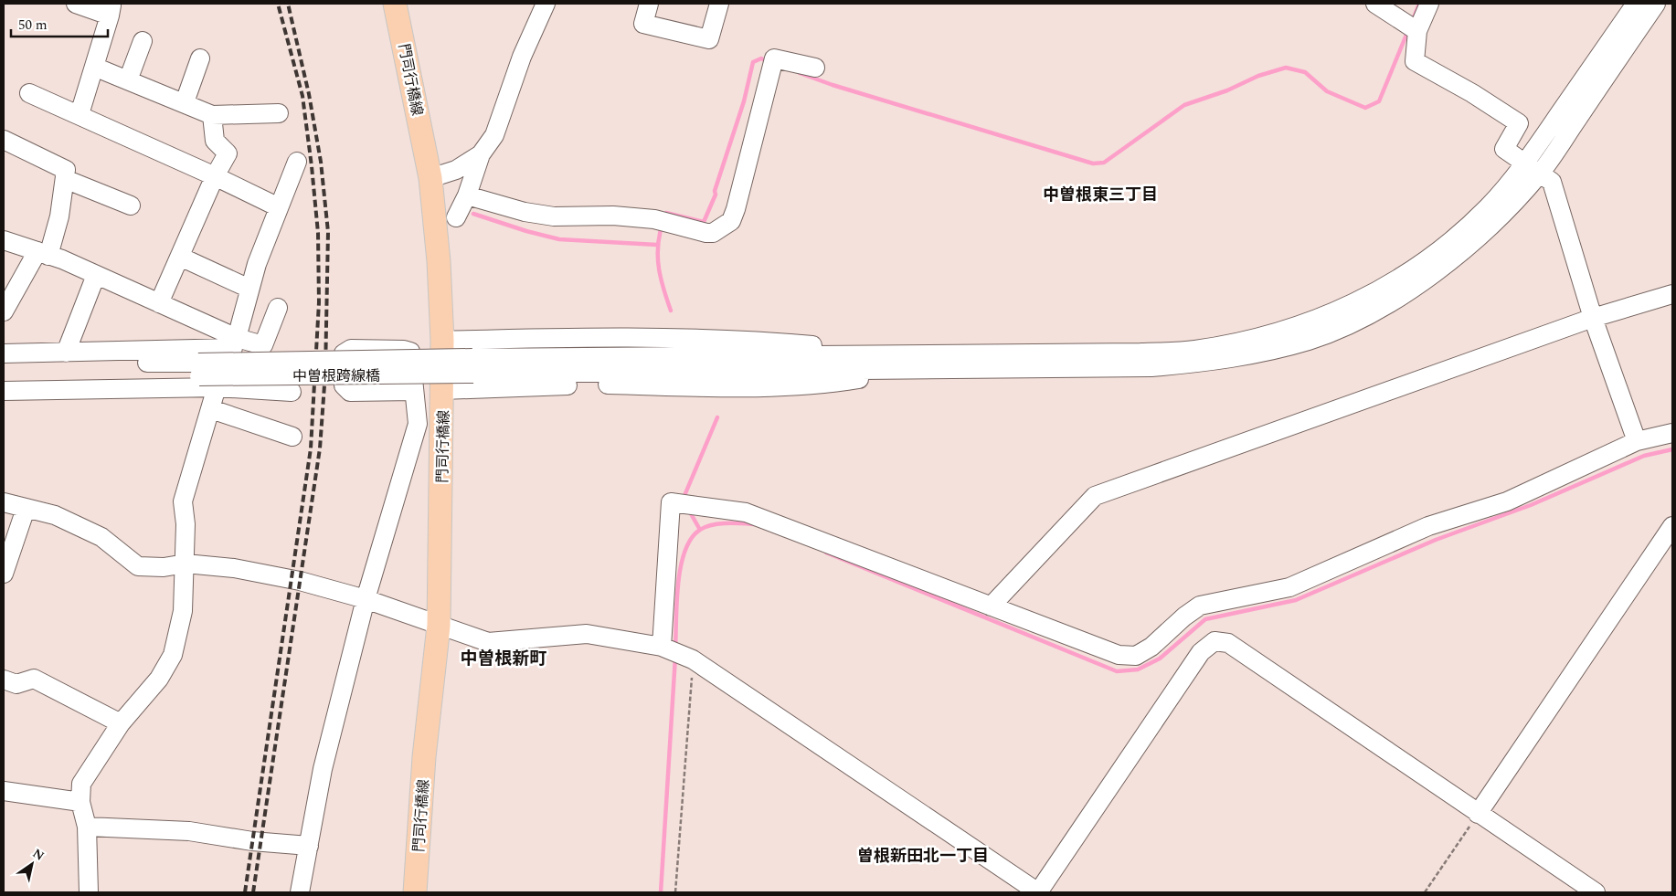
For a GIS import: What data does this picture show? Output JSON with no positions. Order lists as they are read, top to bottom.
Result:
{
  "streets": {
    "main road": ["門司行橋線"],
    "street": ["中曽根跨線橋"]
  },
  "districts": ["中曽根東三丁目", "中曽根新町", "曽根新田北一丁目"],
  "scale_bar": "50 m",
  "north": "top right"
}
